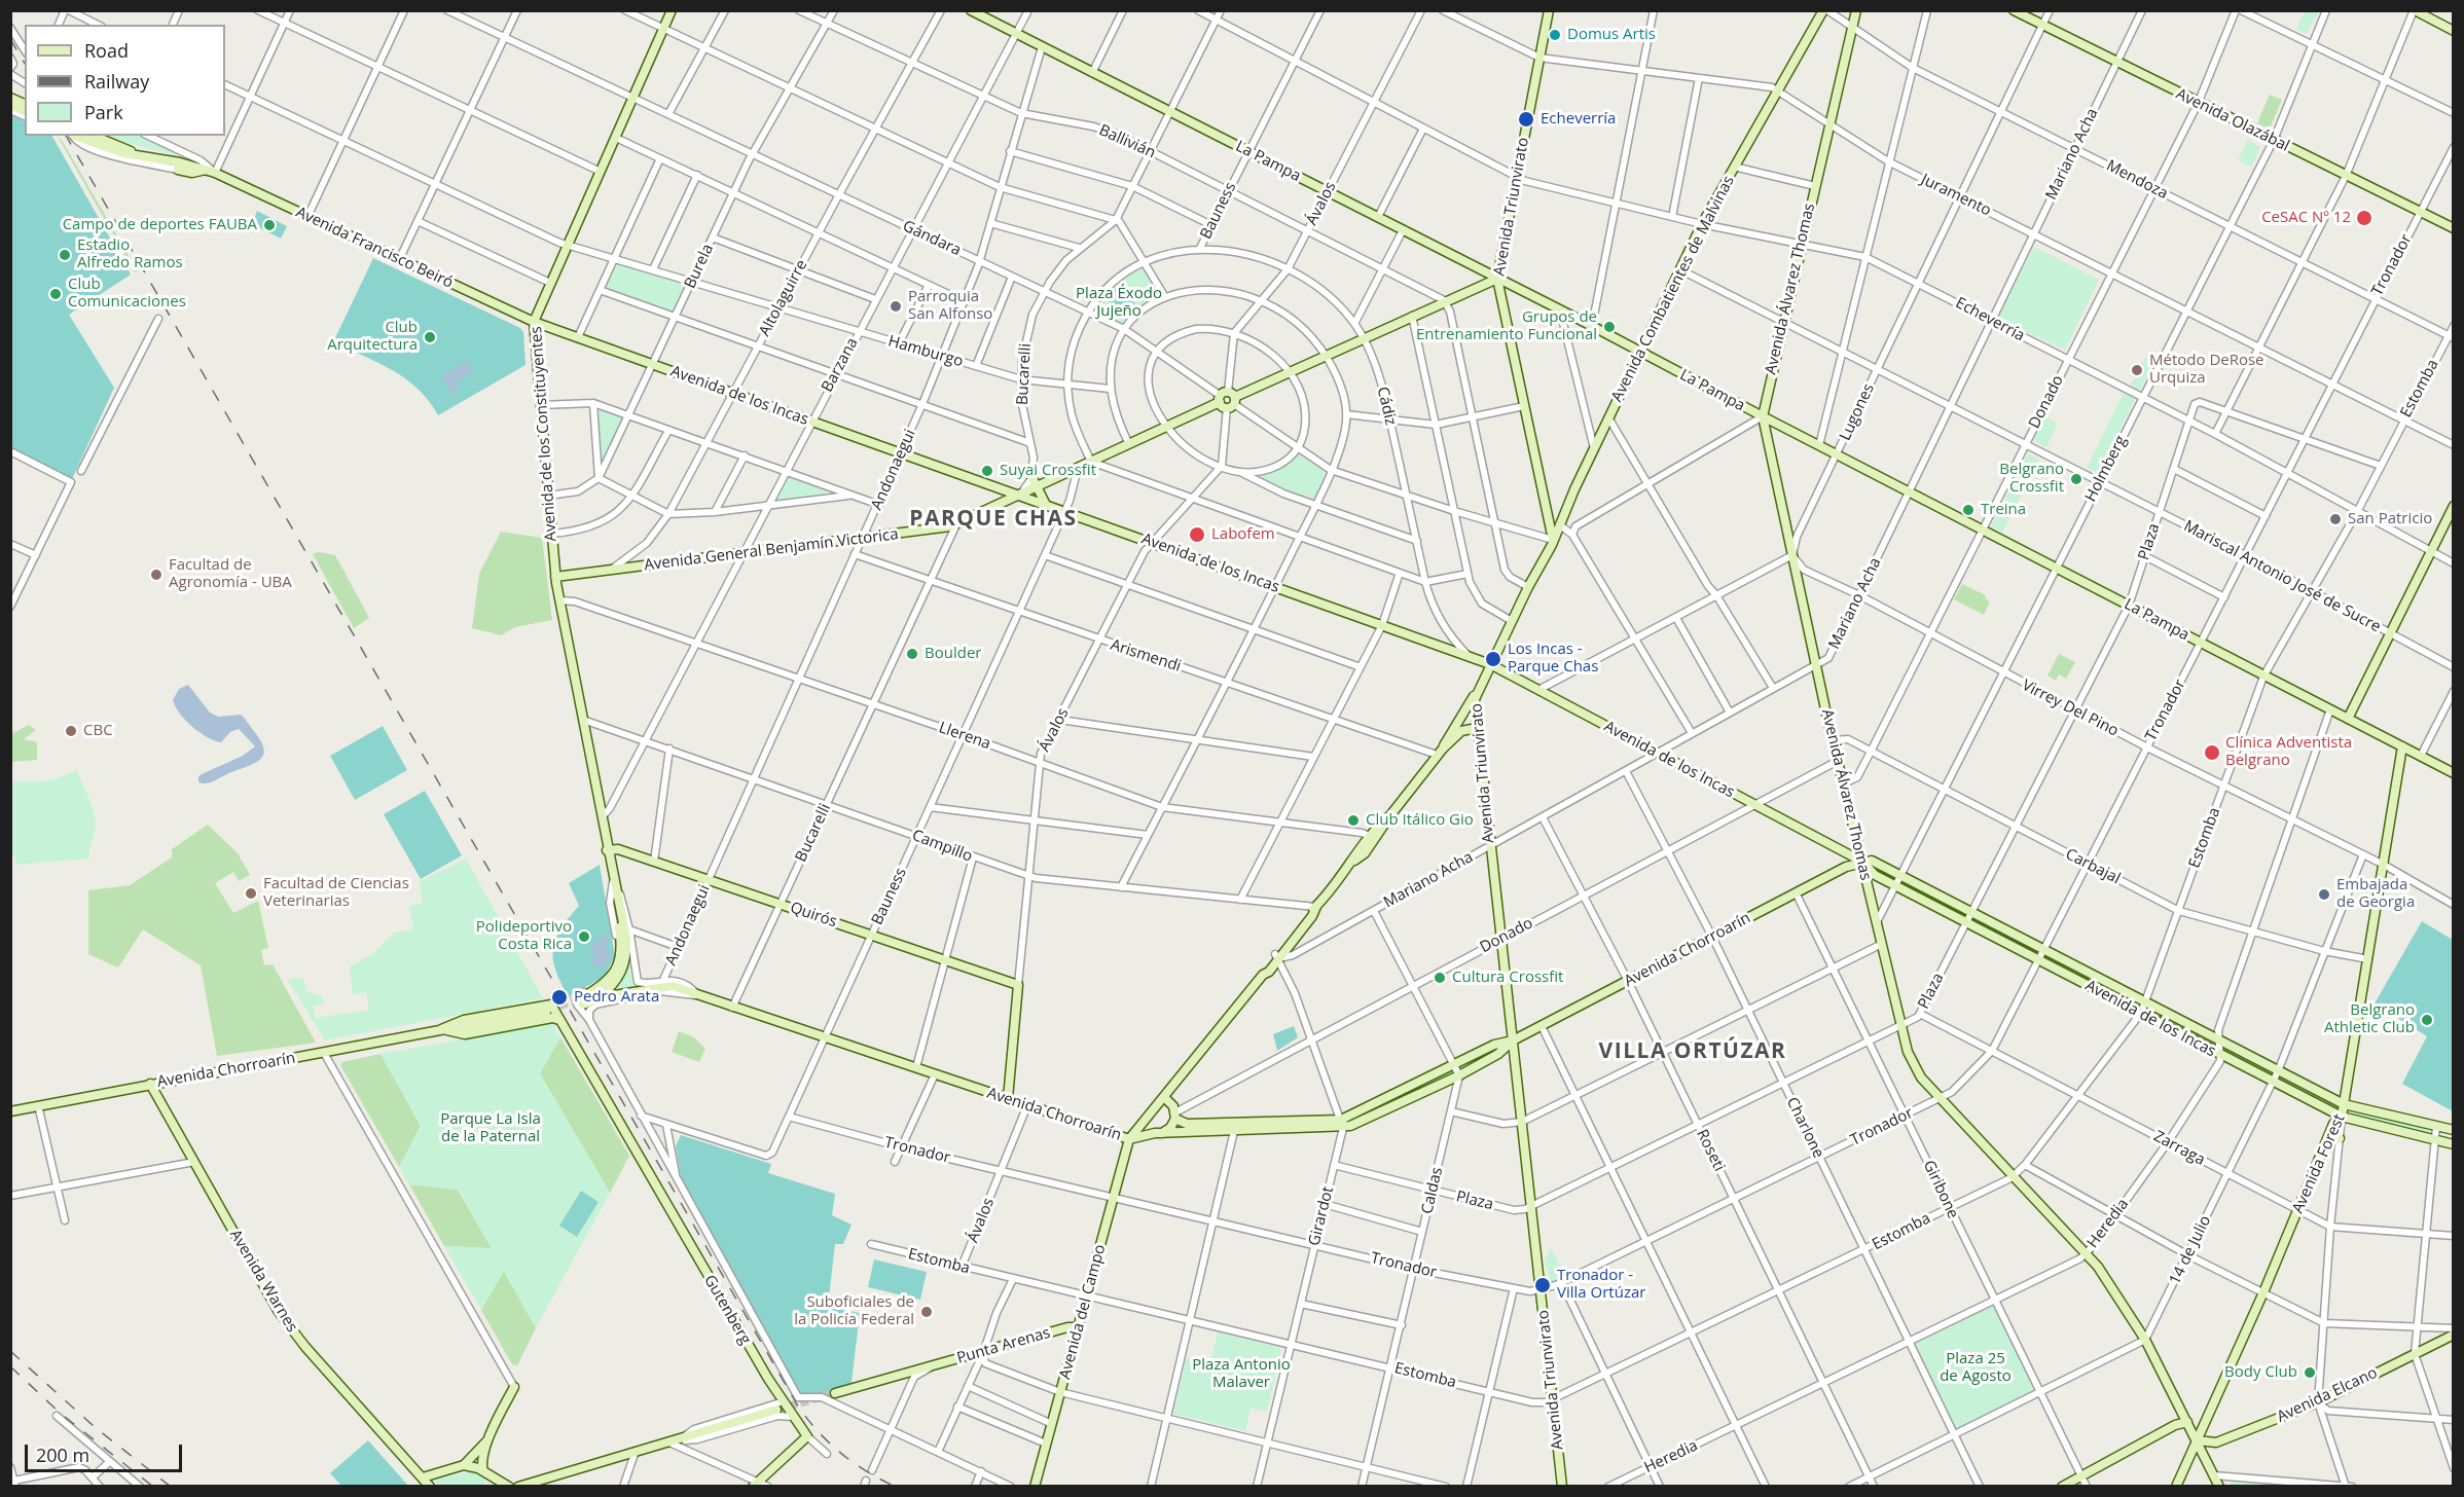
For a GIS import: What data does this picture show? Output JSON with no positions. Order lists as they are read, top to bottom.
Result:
{
  "streets": {
    "main road": [
      "Avenida Olazábal",
      "La Pampa",
      "Ávalos",
      "Avenida Triunvirato",
      "Avenida Francisco Beiró",
      "Avenida Combatientes de Malvinas",
      "Avenida Álvarez Thomas",
      "Avenida de los Incas",
      "Avenida de los Constituyentes",
      "Avenida General Benjamín Victorica",
      "Quirós",
      "Avenida Chorroarín",
      "Avenida Forest",
      "Avenida Warnes",
      "Gutenberg",
      "Avenida del Campo",
      "Punta Arenas",
      "Avenida Elcano"
    ],
    "street": [
      "Ballivián",
      "Mariano Acha",
      "Mendoza",
      "Juramento",
      "Bauness",
      "Gándara",
      "Tronador",
      "Burela",
      "Altolaguirre",
      "Echeverría",
      "Hamburgo",
      "Barzana",
      "Bucarelli",
      "Estomba",
      "Donado",
      "Cádiz",
      "Lugones",
      "Holmberg",
      "Andonaegui",
      "Plaza",
      "Mariscal Antonio José de Sucre",
      "Arismendi",
      "Virrey Del Pino",
      "Llerena",
      "Campillo",
      "Carbajal",
      "Charlone",
      "Zarraga",
      "Roseti",
      "Giribone",
      "Caldas",
      "Girardot",
      "Heredia",
      "14 de Julio"
    ]
  },
  "crossings": [
    ["Avenida Olazábal", "Mariano Acha"],
    ["Avenida Olazábal", "Tronador"],
    ["Avenida Olazábal", "Donado"],
    ["Avenida Olazábal", "Lugones"],
    ["Avenida Olazábal", "Holmberg"],
    ["Ballivián", "Ávalos"],
    ["Ballivián", "Bauness"],
    ["Ballivián", "Burela"],
    ["Ballivián", "Altolaguirre"],
    ["Ballivián", "Barzana"],
    ["Ballivián", "Bucarelli"],
    ["Ballivián", "Andonaegui"],
    ["Ballivián", "Avenida General Benjamín Victorica"],
    ["Mariano Acha", "La Pampa"],
    ["Mariano Acha", "Mendoza"],
    ["Mariano Acha", "Juramento"],
    ["Mariano Acha", "Avenida Triunvirato"],
    ["Mariano Acha", "Avenida Álvarez Thomas"],
    ["Mariano Acha", "Echeverría"],
    ["Mariano Acha", "Avenida de los Incas"],
    ["Mariano Acha", "Mariscal Antonio José de Sucre"],
    ["Mariano Acha", "Virrey Del Pino"],
    ["Mariano Acha", "Charlone"],
    ["Mariano Acha", "Roseti"],
    ["La Pampa", "Ávalos"],
    ["La Pampa", "Avenida Triunvirato"],
    ["La Pampa", "Bauness"],
    ["La Pampa", "Tronador"],
    ["La Pampa", "Avenida Combatientes de Malvinas"],
    ["La Pampa", "Avenida Álvarez Thomas"],
    ["La Pampa", "Barzana"],
    ["La Pampa", "Bucarelli"],
    ["La Pampa", "Estomba"],
    ["La Pampa", "Donado"],
    ["La Pampa", "Lugones"],
    ["La Pampa", "Holmberg"],
    ["La Pampa", "Andonaegui"],
    ["La Pampa", "Plaza"],
    ["La Pampa", "Avenida General Benjamín Victorica"],
    ["La Pampa", "Avenida Forest"],
    ["Mendoza", "Tronador"],
    ["Mendoza", "Avenida Combatientes de Malvinas"],
    ["Mendoza", "Avenida Álvarez Thomas"],
    ["Mendoza", "Estomba"],
    ["Mendoza", "Donado"],
    ["Mendoza", "Lugones"],
    ["Mendoza", "Holmberg"],
    ["Juramento", "Avenida Triunvirato"],
    ["Juramento", "Tronador"],
    ["Juramento", "Avenida Combatientes de Malvinas"],
    ["Juramento", "Avenida Álvarez Thomas"],
    ["Juramento", "Estomba"],
    ["Juramento", "Donado"],
    ["Juramento", "Lugones"],
    ["Juramento", "Holmberg"],
    ["Ávalos", "Tronador"],
    ["Ávalos", "Echeverría"],
    ["Ávalos", "Estomba"],
    ["Ávalos", "Avenida de los Incas"],
    ["Ávalos", "Cádiz"],
    ["Ávalos", "Arismendi"],
    ["Ávalos", "Llerena"],
    ["Ávalos", "Campillo"],
    ["Ávalos", "Quirós"],
    ["Ávalos", "Avenida Chorroarín"],
    ["Avenida Triunvirato", "Gándara"],
    ["Avenida Triunvirato", "Tronador"],
    ["Avenida Triunvirato", "Avenida Combatientes de Malvinas"],
    ["Avenida Triunvirato", "Echeverría"],
    ["Avenida Triunvirato", "Estomba"],
    ["Avenida Triunvirato", "Avenida de los Incas"],
    ["Avenida Triunvirato", "Donado"],
    ["Avenida Triunvirato", "Plaza"],
    ["Avenida Triunvirato", "Avenida General Benjamín Victorica"],
    ["Avenida Triunvirato", "Avenida Chorroarín"],
    ["Bauness", "Gándara"],
    ["Bauness", "Tronador"],
    ["Bauness", "Echeverría"],
    ["Bauness", "Hamburgo"],
    ["Bauness", "Avenida de los Incas"],
    ["Bauness", "Cádiz"],
    ["Bauness", "Avenida General Benjamín Victorica"],
    ["Bauness", "Arismendi"],
    ["Bauness", "Llerena"],
    ["Bauness", "Campillo"],
    ["Bauness", "Quirós"],
    ["Bauness", "Avenida Chorroarín"],
    ["Bauness", "Gutenberg"],
    ["Gándara", "Burela"],
    ["Gándara", "Avenida Combatientes de Malvinas"],
    ["Gándara", "Altolaguirre"],
    ["Gándara", "Barzana"],
    ["Gándara", "Bucarelli"],
    ["Gándara", "Cádiz"],
    ["Gándara", "Avenida de los Constituyentes"],
    ["Gándara", "Andonaegui"],
    ["Gándara", "Avenida General Benjamín Victorica"],
    ["Avenida Francisco Beiró", "Avenida de los Incas"],
    ["Avenida Francisco Beiró", "Avenida de los Constituyentes"],
    ["Tronador", "Avenida Álvarez Thomas"],
    ["Tronador", "Echeverría"],
    ["Tronador", "Avenida de los Incas"],
    ["Tronador", "Mariscal Antonio José de Sucre"],
    ["Tronador", "Virrey Del Pino"],
    ["Tronador", "Carbajal"],
    ["Tronador", "Charlone"],
    ["Tronador", "Zarraga"],
    ["Tronador", "Roseti"],
    ["Tronador", "Giribone"],
    ["Tronador", "Caldas"],
    ["Tronador", "Girardot"],
    ["Tronador", "Avenida del Campo"],
    ["Burela", "Hamburgo"],
    ["Burela", "Avenida de los Incas"],
    ["Avenida Combatientes de Malvinas", "Echeverría"],
    ["Avenida Combatientes de Malvinas", "Mariscal Antonio José de Sucre"],
    ["Avenida Álvarez Thomas", "Echeverría"],
    ["Avenida Álvarez Thomas", "Estomba"],
    ["Avenida Álvarez Thomas", "Avenida de los Incas"],
    ["Avenida Álvarez Thomas", "Donado"],
    ["Avenida Álvarez Thomas", "Lugones"],
    ["Avenida Álvarez Thomas", "Holmberg"],
    ["Avenida Álvarez Thomas", "Plaza"],
    ["Avenida Álvarez Thomas", "Mariscal Antonio José de Sucre"],
    ["Avenida Álvarez Thomas", "Virrey Del Pino"],
    ["Avenida Álvarez Thomas", "Carbajal"],
    ["Avenida Álvarez Thomas", "Avenida Chorroarín"],
    ["Avenida Álvarez Thomas", "Avenida Forest"],
    ["Avenida Álvarez Thomas", "Heredia"],
    ["Avenida Álvarez Thomas", "14 de Julio"],
    ["Avenida Álvarez Thomas", "Avenida Elcano"],
    ["Altolaguirre", "Hamburgo"],
    ["Altolaguirre", "Avenida de los Incas"],
    ["Altolaguirre", "Avenida General Benjamín Victorica"],
    ["Echeverría", "Bucarelli"],
    ["Echeverría", "Estomba"],
    ["Echeverría", "Donado"],
    ["Echeverría", "Lugones"],
    ["Echeverría", "Holmberg"],
    ["Echeverría", "Plaza"],
    ["Hamburgo", "Barzana"],
    ["Hamburgo", "Bucarelli"],
    ["Hamburgo", "Avenida de los Constituyentes"],
    ["Hamburgo", "Andonaegui"],
    ["Barzana", "Avenida de los Incas"],
    ["Barzana", "Avenida de los Constituyentes"],
    ["Barzana", "Avenida General Benjamín Victorica"],
    ["Barzana", "Llerena"],
    ["Barzana", "Campillo"],
    ["Bucarelli", "Avenida General Benjamín Victorica"],
    ["Bucarelli", "Arismendi"],
    ["Bucarelli", "Llerena"],
    ["Bucarelli", "Campillo"],
    ["Bucarelli", "Quirós"],
    ["Bucarelli", "Avenida Chorroarín"],
    ["Estomba", "Avenida de los Incas"],
    ["Estomba", "Mariscal Antonio José de Sucre"],
    ["Estomba", "Virrey Del Pino"],
    ["Estomba", "Carbajal"],
    ["Estomba", "Charlone"],
    ["Estomba", "Zarraga"],
    ["Estomba", "Roseti"],
    ["Estomba", "Giribone"],
    ["Estomba", "Caldas"],
    ["Estomba", "Girardot"],
    ["Estomba", "Avenida del Campo"],
    ["Avenida de los Incas", "Donado"],
    ["Avenida de los Incas", "Cádiz"],
    ["Avenida de los Incas", "Avenida de los Constituyentes"],
    ["Avenida de los Incas", "Holmberg"],
    ["Avenida de los Incas", "Andonaegui"],
    ["Avenida de los Incas", "Plaza"],
    ["Avenida de los Incas", "Avenida General Benjamín Victorica"],
    ["Avenida de los Incas", "Avenida Chorroarín"],
    ["Avenida de los Incas", "Avenida Forest"],
    ["Avenida de los Incas", "Heredia"],
    ["Avenida de los Incas", "14 de Julio"],
    ["Donado", "Mariscal Antonio José de Sucre"],
    ["Donado", "Virrey Del Pino"],
    ["Donado", "Carbajal"],
    ["Donado", "Avenida Chorroarín"],
    ["Donado", "Charlone"],
    ["Donado", "Roseti"],
    ["Cádiz", "Avenida General Benjamín Victorica"],
    ["Lugones", "Mariscal Antonio José de Sucre"],
    ["Lugones", "Virrey Del Pino"],
    ["Avenida de los Constituyentes", "Avenida General Benjamín Victorica"],
    ["Avenida de los Constituyentes", "Llerena"],
    ["Avenida de los Constituyentes", "Campillo"],
    ["Avenida de los Constituyentes", "Quirós"],
    ["Avenida de los Constituyentes", "Avenida Chorroarín"],
    ["Holmberg", "Mariscal Antonio José de Sucre"],
    ["Holmberg", "Virrey Del Pino"],
    ["Holmberg", "Carbajal"],
    ["Andonaegui", "Avenida General Benjamín Victorica"],
    ["Andonaegui", "Arismendi"],
    ["Andonaegui", "Llerena"],
    ["Andonaegui", "Campillo"],
    ["Andonaegui", "Quirós"],
    ["Andonaegui", "Avenida Chorroarín"],
    ["Plaza", "Mariscal Antonio José de Sucre"],
    ["Plaza", "Virrey Del Pino"],
    ["Plaza", "Carbajal"],
    ["Plaza", "Charlone"],
    ["Plaza", "Zarraga"],
    ["Plaza", "Roseti"],
    ["Plaza", "Giribone"],
    ["Plaza", "Caldas"],
    ["Plaza", "Girardot"],
    ["Virrey Del Pino", "Avenida Forest"],
    ["Virrey Del Pino", "14 de Julio"],
    ["Carbajal", "Avenida Forest"],
    ["Carbajal", "14 de Julio"],
    ["Avenida Chorroarín", "Charlone"],
    ["Avenida Chorroarín", "Roseti"],
    ["Avenida Chorroarín", "Giribone"],
    ["Avenida Chorroarín", "Caldas"],
    ["Avenida Chorroarín", "Girardot"],
    ["Avenida Chorroarín", "Avenida Warnes"],
    ["Avenida Chorroarín", "Gutenberg"],
    ["Avenida Chorroarín", "Avenida del Campo"],
    ["Charlone", "Heredia"],
    ["Zarraga", "Avenida Forest"],
    ["Zarraga", "Heredia"],
    ["Zarraga", "14 de Julio"],
    ["Roseti", "Heredia"],
    ["Avenida Forest", "Avenida Elcano"],
    ["Giribone", "Heredia"],
    ["Gutenberg", "Punta Arenas"],
    ["Avenida del Campo", "Punta Arenas"]
  ],
  "districts": ["PARQUE CHAS", "VILLA ORTÚZAR"],
  "parks": [
    "Plaza Éxodo Jujeño",
    "Parque La Isla de la Paternal",
    "Plaza 25 de Agosto",
    "Plaza Antonio Malaver"
  ],
  "places": [
    "Domus Artis",
    "Echeverría",
    "CeSAC Nº 12",
    "Campo de deportes FAUBA",
    "Estadio Alfredo Ramos",
    "Club Comunicaciones",
    "Parroquia San Alfonso",
    "Grupos de Entrenamiento Funcional",
    "Club Arquitectura",
    "Método DeRose Urquiza",
    "Suyai Crossfit",
    "Belgrano Crossfit",
    "Treina",
    "San Patricio",
    "Labofem",
    "Facultad de Agronomía - UBA",
    "Boulder",
    "Los Incas - Parque Chas",
    "CBC",
    "Clínica Adventista Belgrano",
    "Club Itálico Gio",
    "Facultad de Ciencias Veterinarias",
    "Embajada de Georgia",
    "Polideportivo Costa Rica",
    "Cultura Crossfit",
    "Pedro Arata",
    "Belgrano Athletic Club",
    "Tronador - Villa Ortúzar",
    "Suboficiales de la Policía Federal",
    "Body Club"
  ],
  "legend": ["Road", "Railway", "Park"],
  "scale_bar": "200 m"
}
